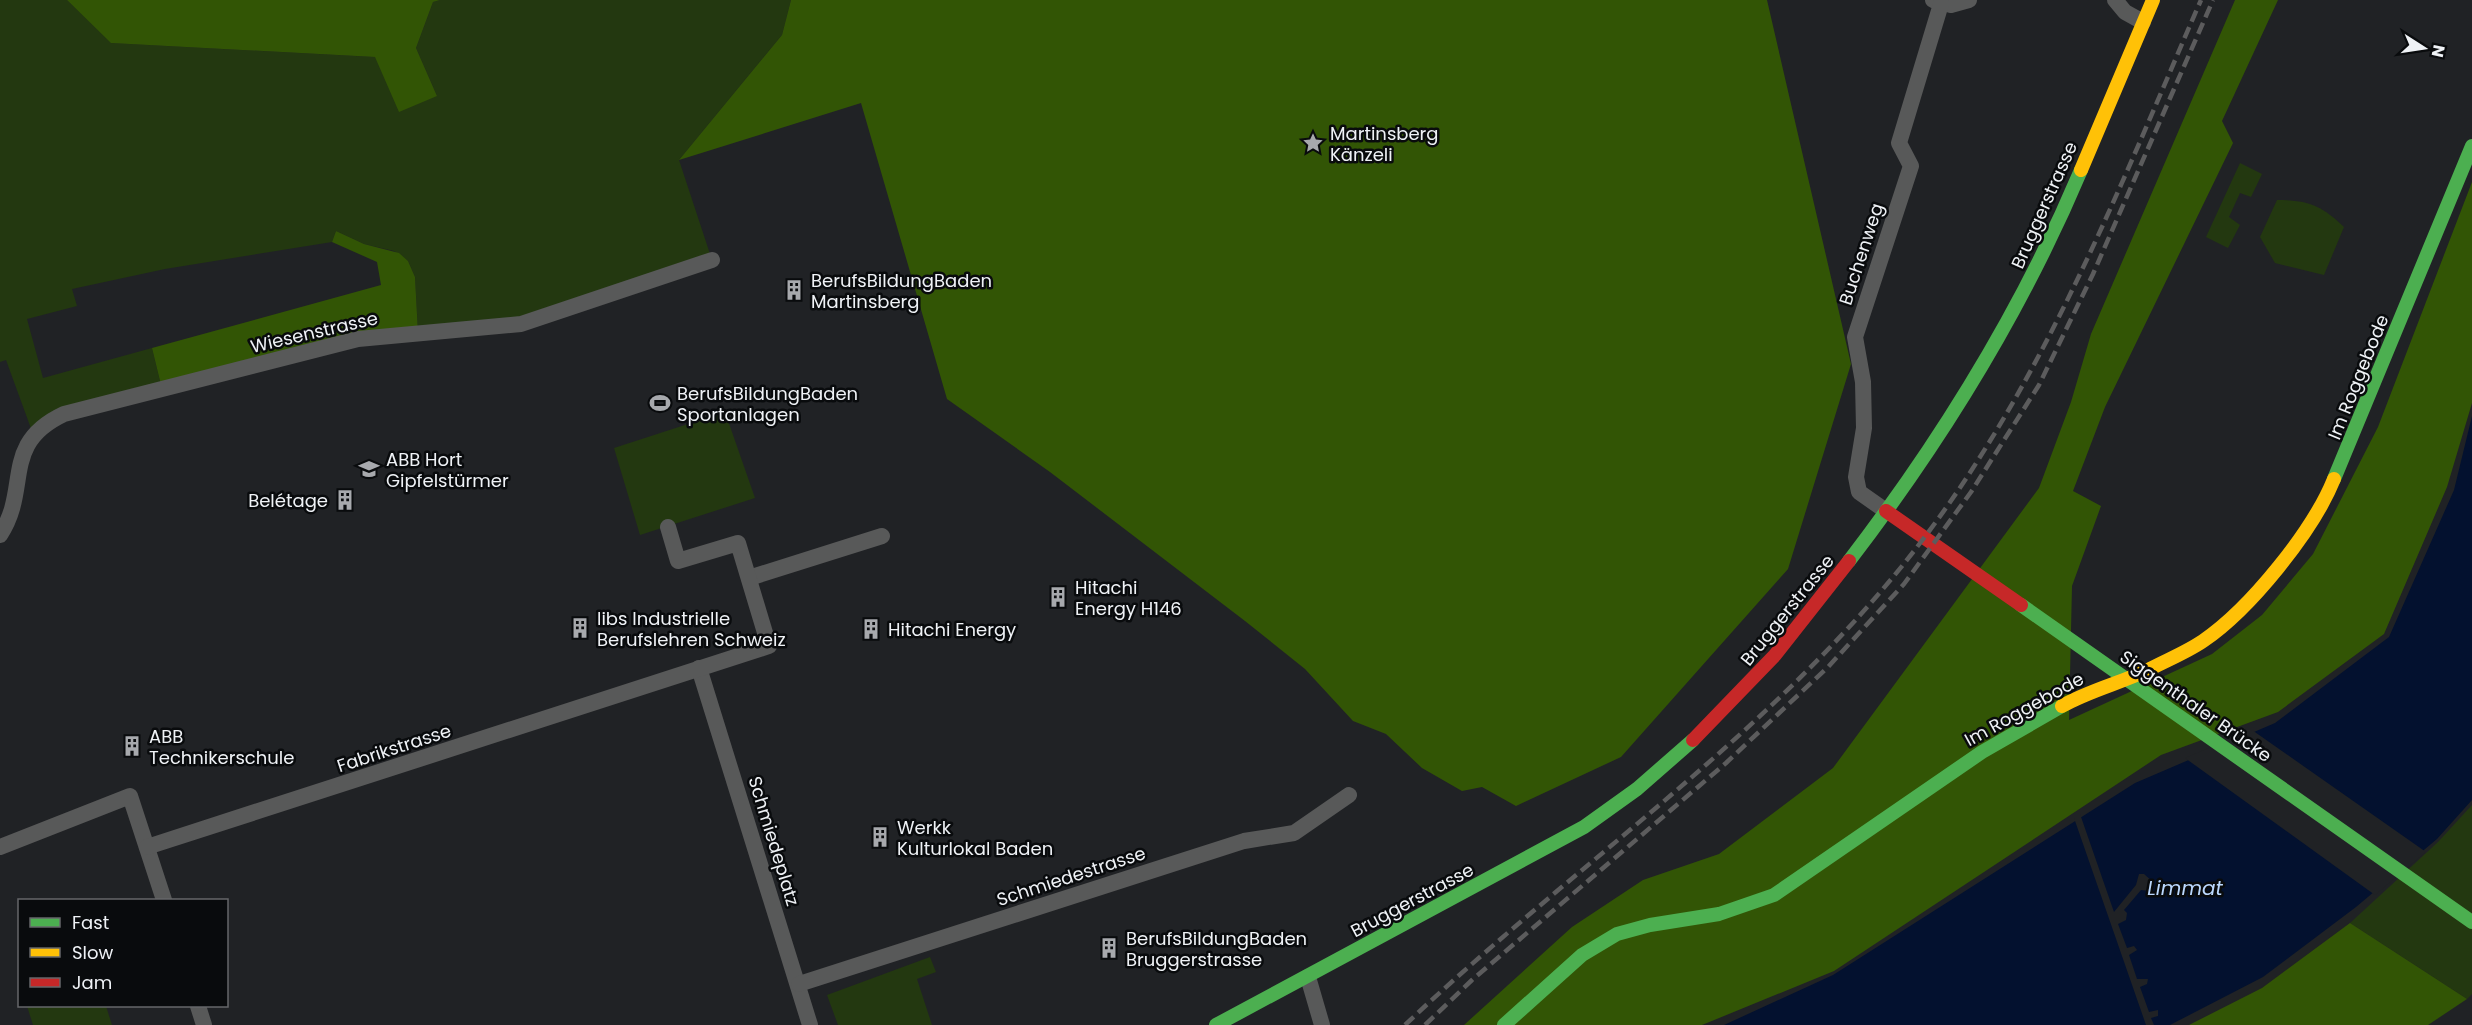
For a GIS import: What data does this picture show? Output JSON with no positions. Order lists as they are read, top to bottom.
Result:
{
  "streets": {
    "main road": ["Bruggerstrasse", "Im Roggebode", "Siggenthaler Brücke"],
    "street": [
      "Buchenweg",
      "Wiesenstrasse",
      "Fabrikstrasse",
      "Schmiedeplatz",
      "Schmiedestrasse"
    ]
  },
  "crossings": [
    ["Bruggerstrasse", "Buchenweg"],
    ["Bruggerstrasse", "Siggenthaler Brücke"],
    ["Buchenweg", "Siggenthaler Brücke"],
    ["Fabrikstrasse", "Schmiedeplatz"],
    ["Schmiedeplatz", "Schmiedestrasse"]
  ],
  "water": ["Limmat"],
  "places": {
    "place": ["Martinsberg Känzeli"],
    "building": [
      "BerufsBildungBaden Martinsberg",
      "Belétage",
      "Hitachi Energy H146",
      "libs Industrielle Berufslehren Schweiz",
      "Hitachi Energy",
      "ABB Technikerschule",
      "Werkk Kulturlokal Baden",
      "BerufsBildungBaden Bruggerstrasse"
    ],
    "sports": ["BerufsBildungBaden Sportanlagen"],
    "school or university": ["ABB Hort Gipfelstürmer"]
  },
  "legend": ["Fast", "Slow", "Jam"],
  "north": "right"
}
